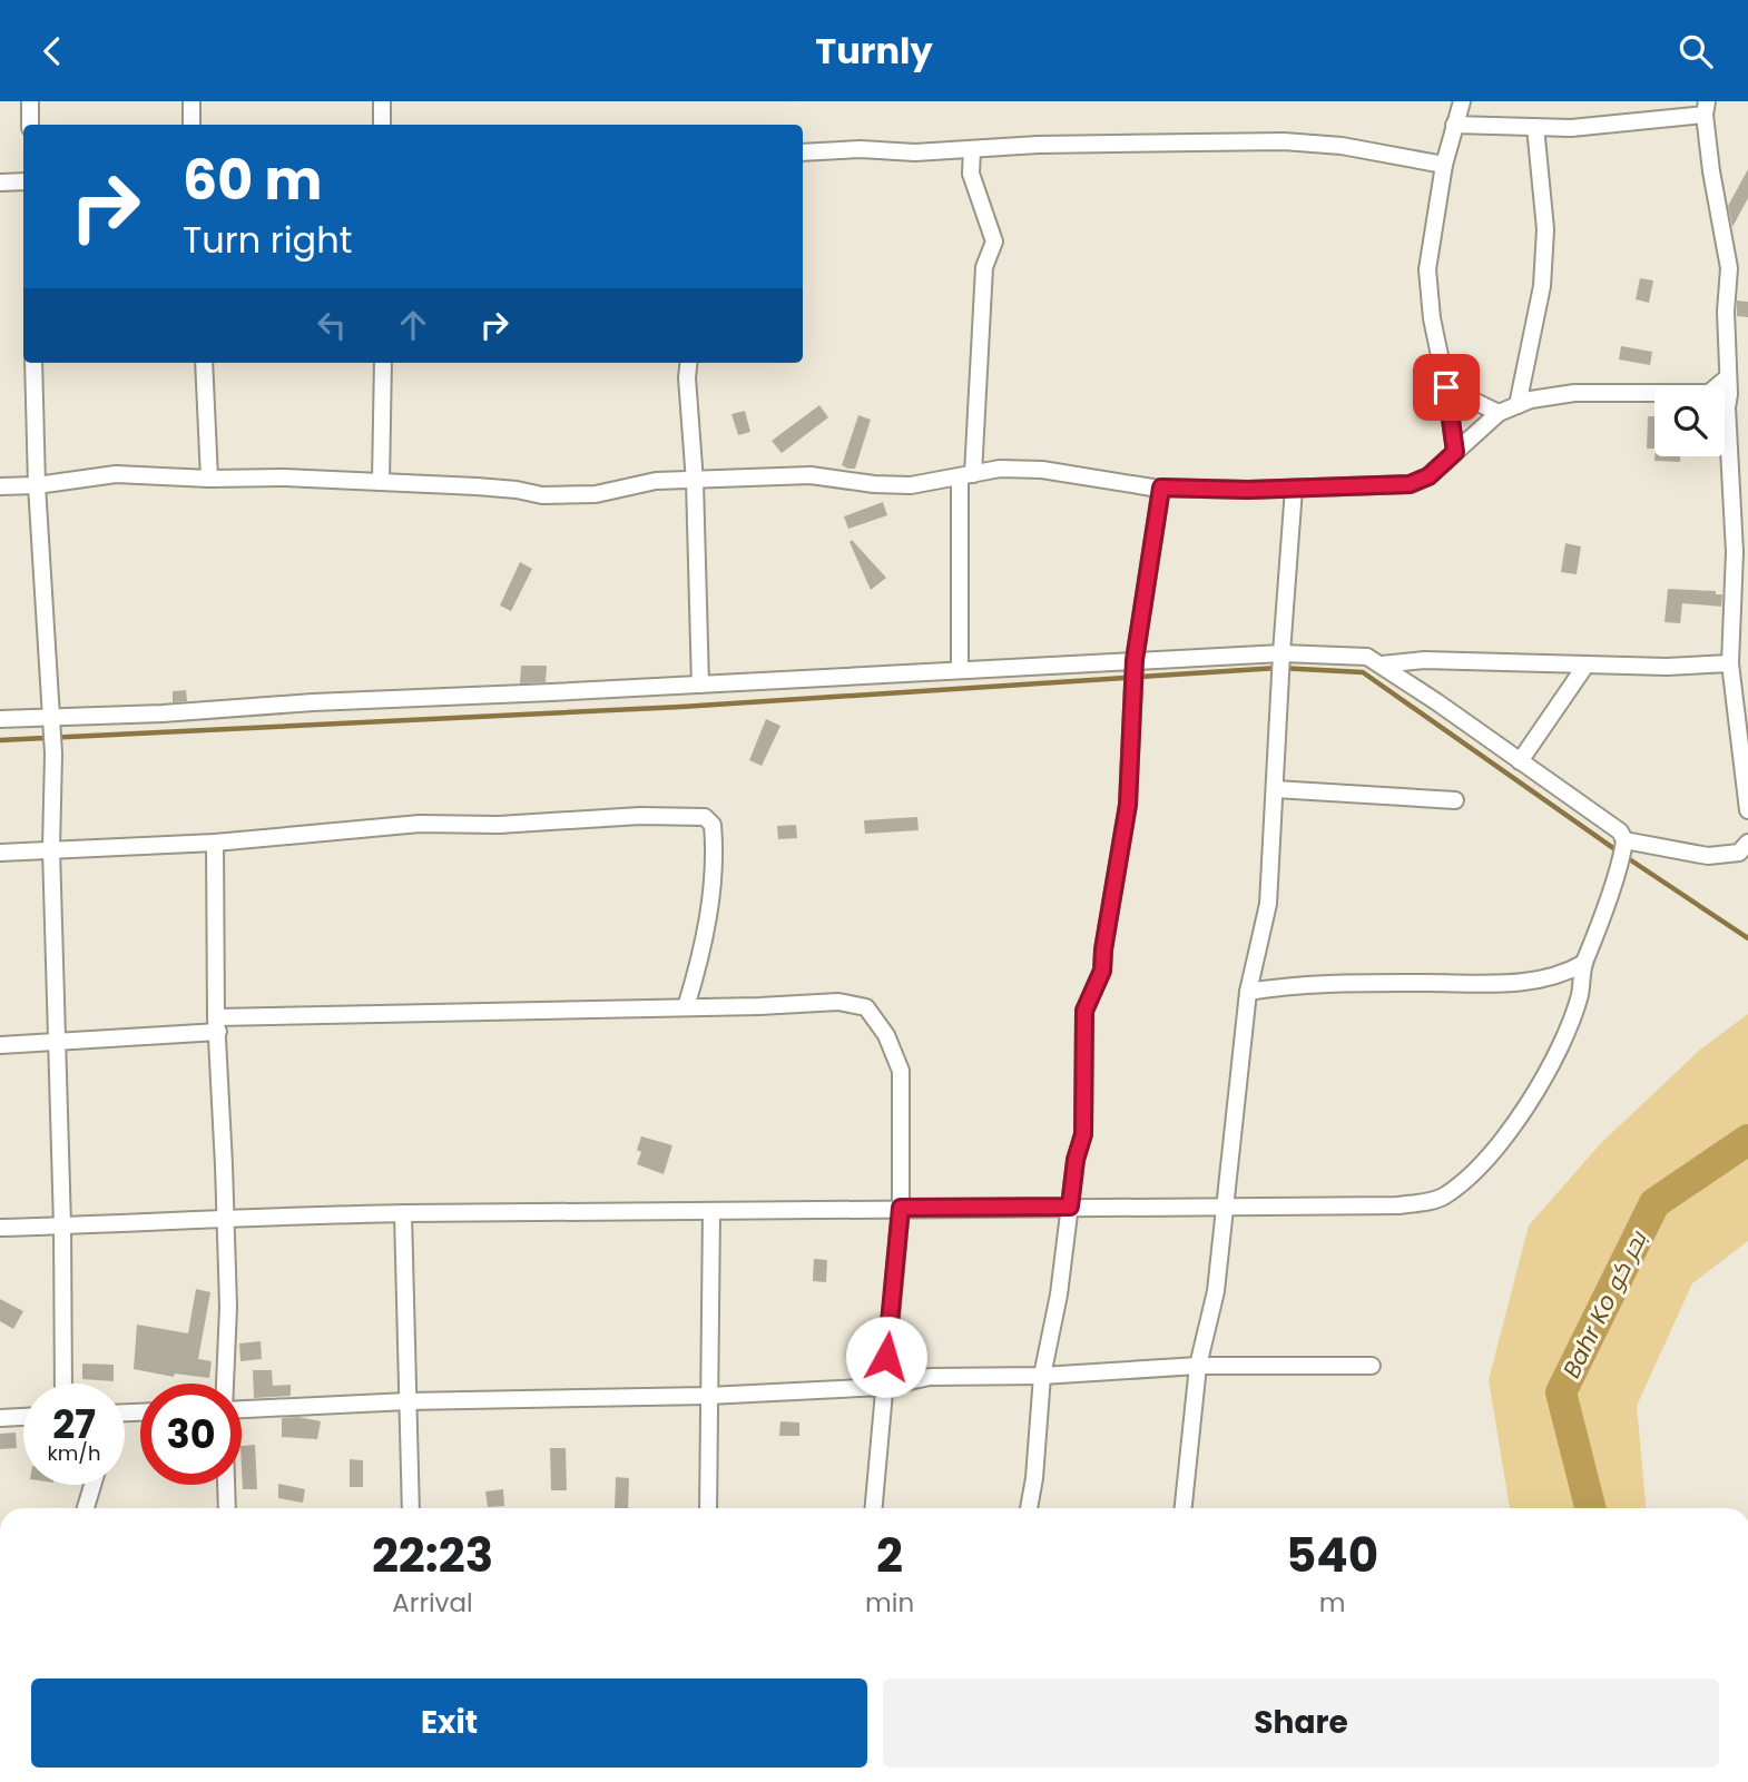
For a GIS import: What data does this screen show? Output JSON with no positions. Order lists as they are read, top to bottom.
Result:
{
  "water": ["Bahr Ko بحر كو"],
  "page": {
    "header": "Turnly",
    "turn": ["60 m", "Turn right"],
    "speed": "27 km/h",
    "limit": "30",
    "eta": [
      "22:23",
      "Arrival",
      "2",
      "min",
      "540",
      "m"
    ],
    "buttons": ["Exit", "Share"]
  }
}
